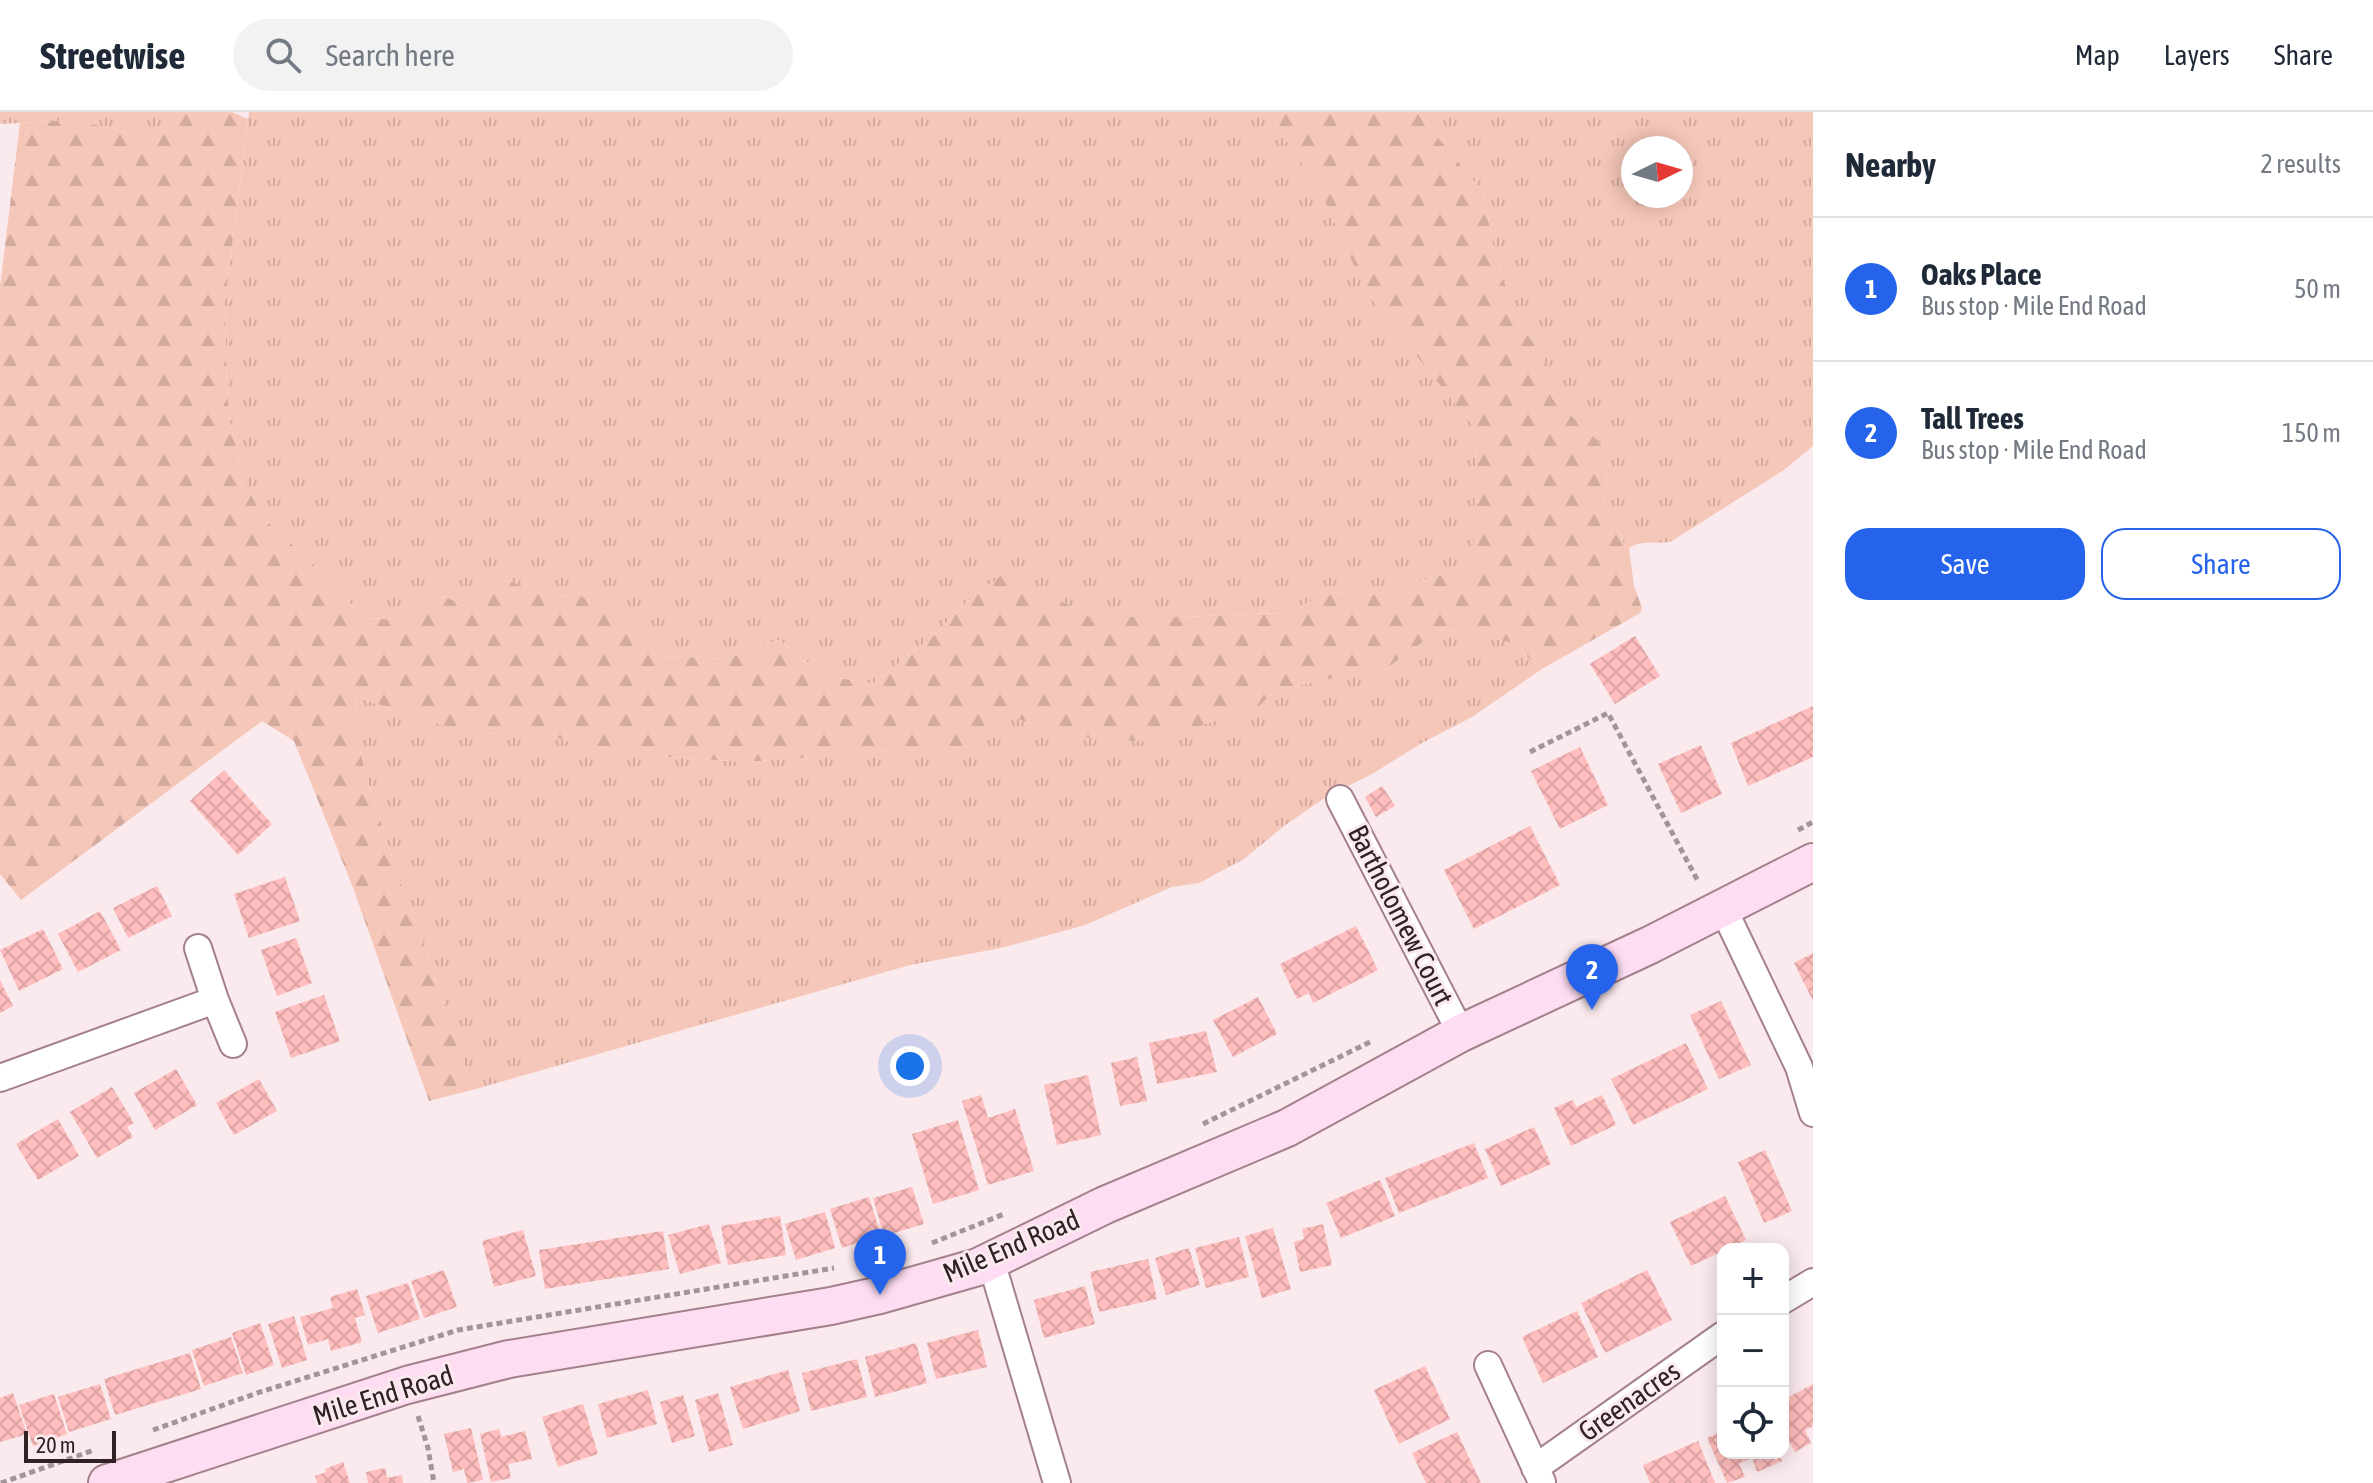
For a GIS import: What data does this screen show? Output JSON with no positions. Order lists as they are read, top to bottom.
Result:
{
  "streets": {
    "street": ["Bartholomew Court", "Mile End Road", "Greenacres"]
  },
  "crossings": [
    ["Bartholomew Court", "Mile End Road"]
  ],
  "scale_bar": "20 m",
  "north": "right",
  "page": {
    "header": "Streetwise",
    "search": "Search here",
    "nav": ["Map", "Layers", "Share"],
    "heading": ["Nearby", "2 results"],
    "list": [
      {
        "mark": "1",
        "name": "Oaks Place",
        "note": "Bus stop · Mile End Road",
        "value": "50 m"
      },
      {
        "mark": "2",
        "name": "Tall Trees",
        "note": "Bus stop · Mile End Road",
        "value": "150 m"
      }
    ],
    "buttons": ["Save", "Share"],
    "pins": ["2", "1"],
    "map_buttons": ["+", "−"],
    "scale": "20 m"
  }
}
